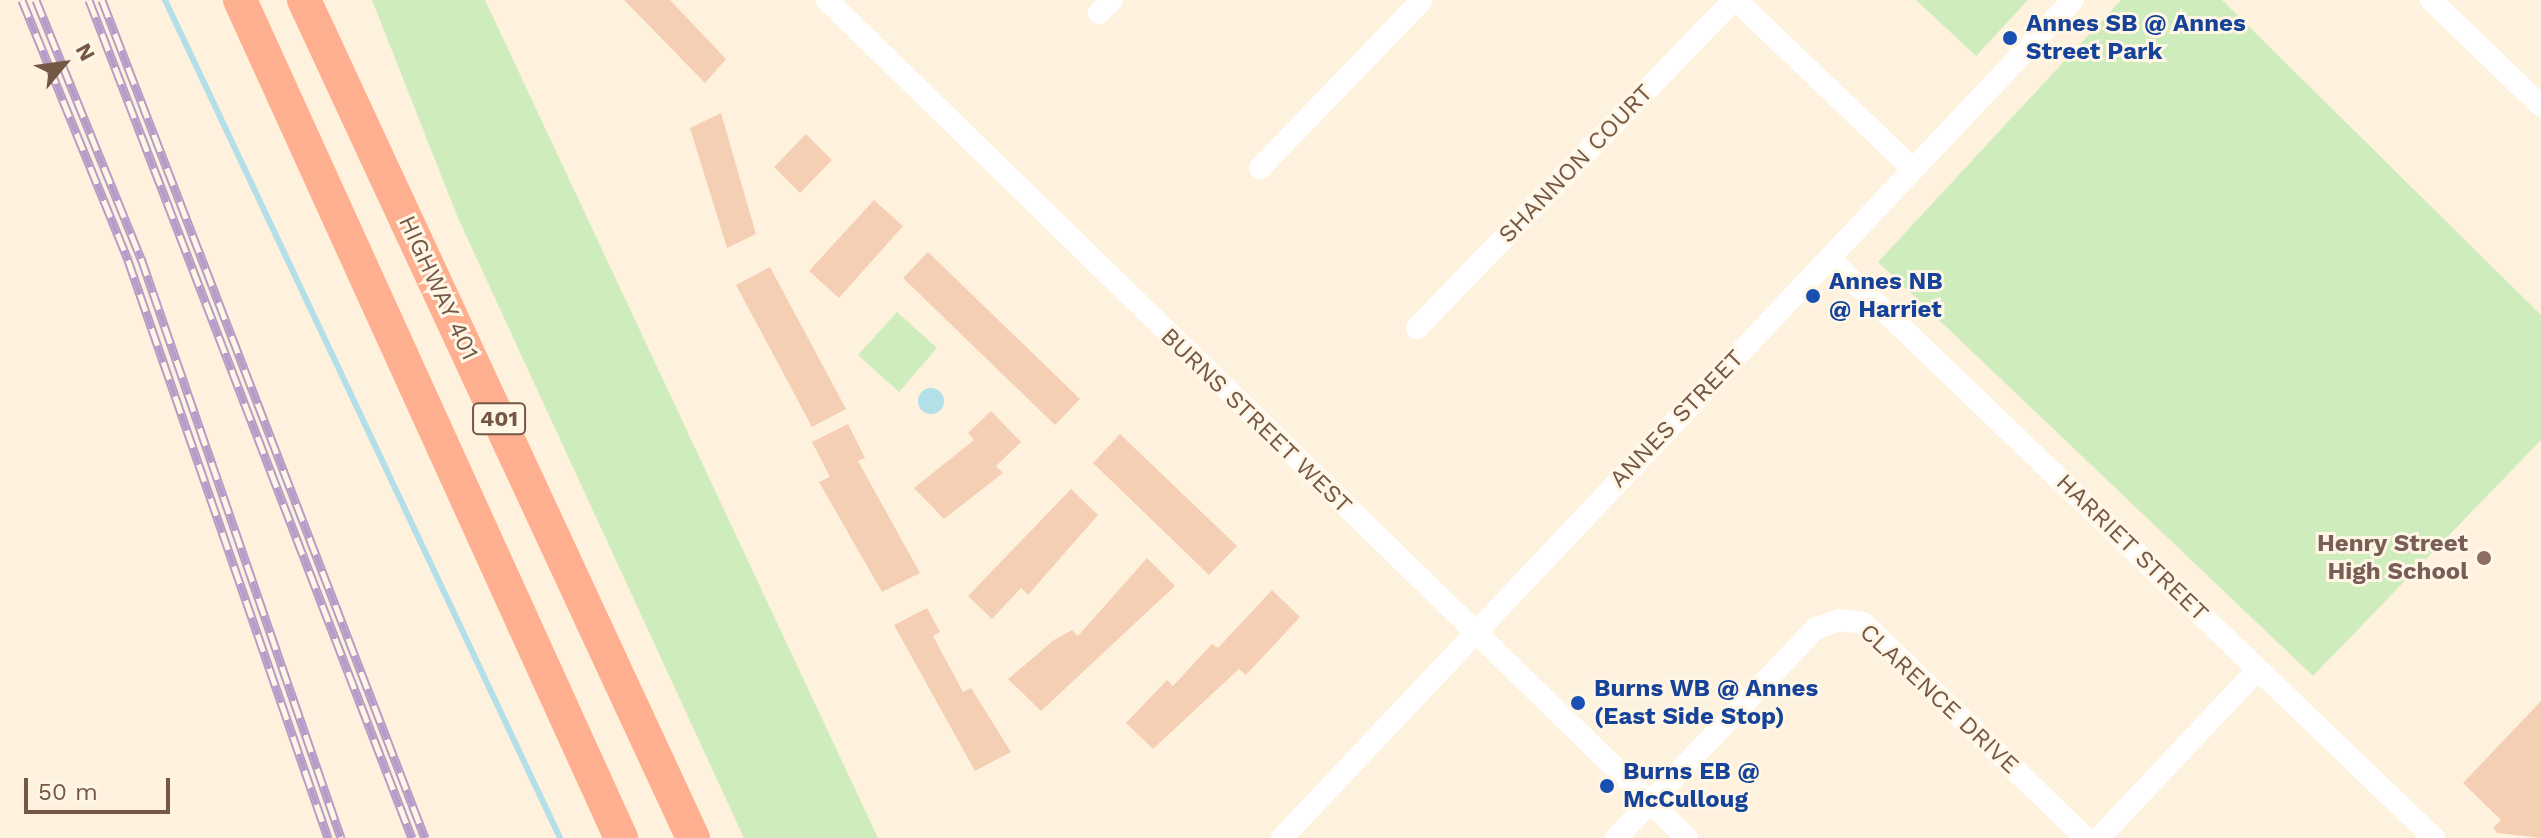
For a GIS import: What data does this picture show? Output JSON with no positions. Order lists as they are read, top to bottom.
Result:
{
  "streets": {
    "highway": ["HIGHWAY 401", "401"],
    "street": [
      "SHANNON COURT",
      "ANNES STREET",
      "BURNS STREET WEST",
      "HARRIET STREET",
      "CLARENCE DRIVE"
    ]
  },
  "crossings": [
    ["ANNES STREET", "BURNS STREET WEST"],
    ["ANNES STREET", "HARRIET STREET"],
    ["BURNS STREET WEST", "CLARENCE DRIVE"]
  ],
  "places": [
    "Annes SB @ Annes Street Park",
    "Annes NB @ Harriet",
    "Henry Street High School",
    "Burns WB @ Annes (East Side Stop)",
    "Burns EB @ McCulloug"
  ],
  "scale_bar": "50 m",
  "north": "top right"
}
